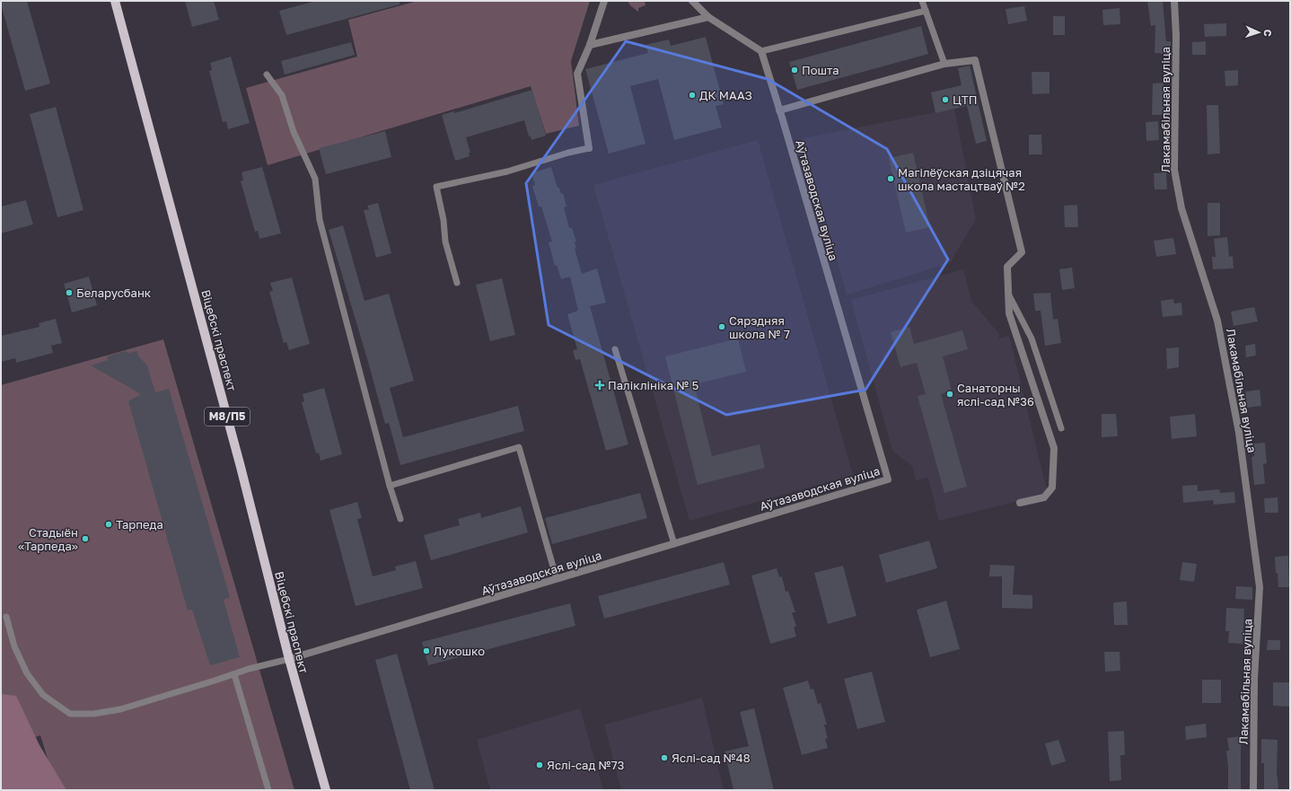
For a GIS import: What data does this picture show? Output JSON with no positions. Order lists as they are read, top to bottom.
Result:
{
  "streets": {
    "main road": ["Віцебскі праспект", "М8/П5"],
    "street": ["Лакамабільная вуліца", "Аўтазаводская вуліца"]
  },
  "crossings": [
    ["Аўтазаводская вуліца", "Віцебскі праспект"]
  ],
  "places": {
    "other": [
      "Пошта",
      "ДК МААЗ",
      "ЦТП",
      "Магілёўская дзіцячая школа мастацтваў №2",
      "Беларусбанк",
      "Сярэдняя школа № 7",
      "Санаторны яслі-сад №36",
      "Тарпеда",
      "Стадыён «Тарпеда»",
      "Лукошко",
      "Яслі-сад №48",
      "Яслі-сад №73"
    ],
    "health": ["Паліклініка № 5"]
  },
  "north": "right"
}
